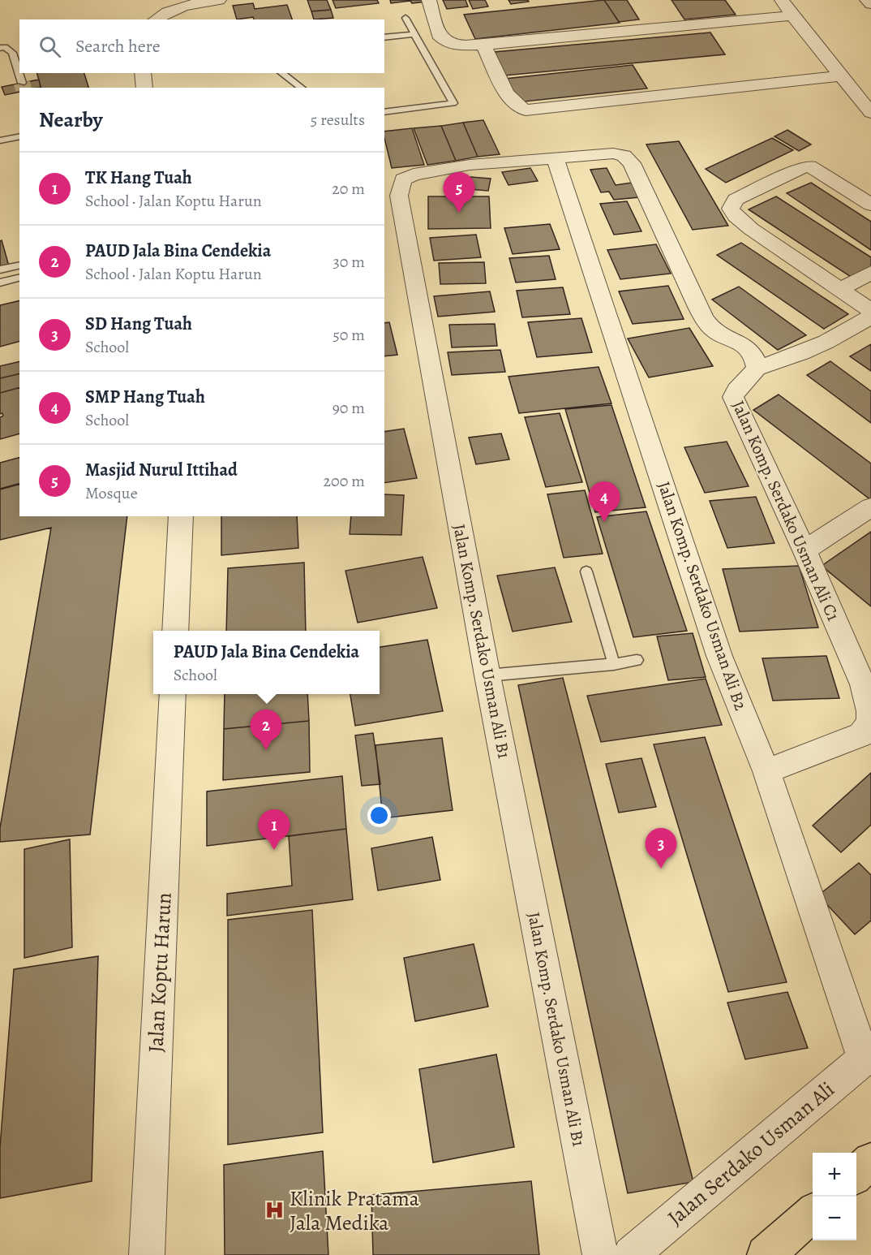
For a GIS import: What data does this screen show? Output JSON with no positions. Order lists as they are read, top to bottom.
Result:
{
  "streets": {
    "street": [
      "Jalan Komp. Serdako Usman Ali C1",
      "Jalan Komp. Serdako Usman Ali B2",
      "Jalan Komp. Serdako Usman Ali B1",
      "Jalan Koptu Harun",
      "Jalan Serdako Usman Ali"
    ]
  },
  "crossings": [
    ["Jalan Komp. Serdako Usman Ali C1", "Jalan Komp. Serdako Usman Ali B2"],
    ["Jalan Komp. Serdako Usman Ali B2", "Jalan Komp. Serdako Usman Ali B1"],
    ["Jalan Komp. Serdako Usman Ali B2", "Jalan Serdako Usman Ali"]
  ],
  "places": {
    "hospital": ["Klinik Pratama Jala Medika"]
  },
  "page": {
    "search": "Search here",
    "heading": ["Nearby", "5 results"],
    "list": [
      {
        "mark": "1",
        "name": "TK Hang Tuah",
        "note": "School · Jalan Koptu Harun",
        "value": "20 m"
      },
      {
        "mark": "2",
        "name": "PAUD Jala Bina Cendekia",
        "note": "School · Jalan Koptu Harun",
        "value": "30 m"
      },
      {
        "mark": "3",
        "name": "SD Hang Tuah",
        "note": "School",
        "value": "50 m"
      },
      {
        "mark": "4",
        "name": "SMP Hang Tuah",
        "note": "School",
        "value": "90 m"
      },
      {
        "mark": "5",
        "name": "Masjid Nurul Ittihad",
        "note": "Mosque",
        "value": "200 m"
      }
    ],
    "pins": [
      "5",
      "4",
      "2",
      "1",
      "3"
    ],
    "popup": ["PAUD Jala Bina Cendekia", "School"],
    "map_buttons": ["+", "−"]
  }
}
